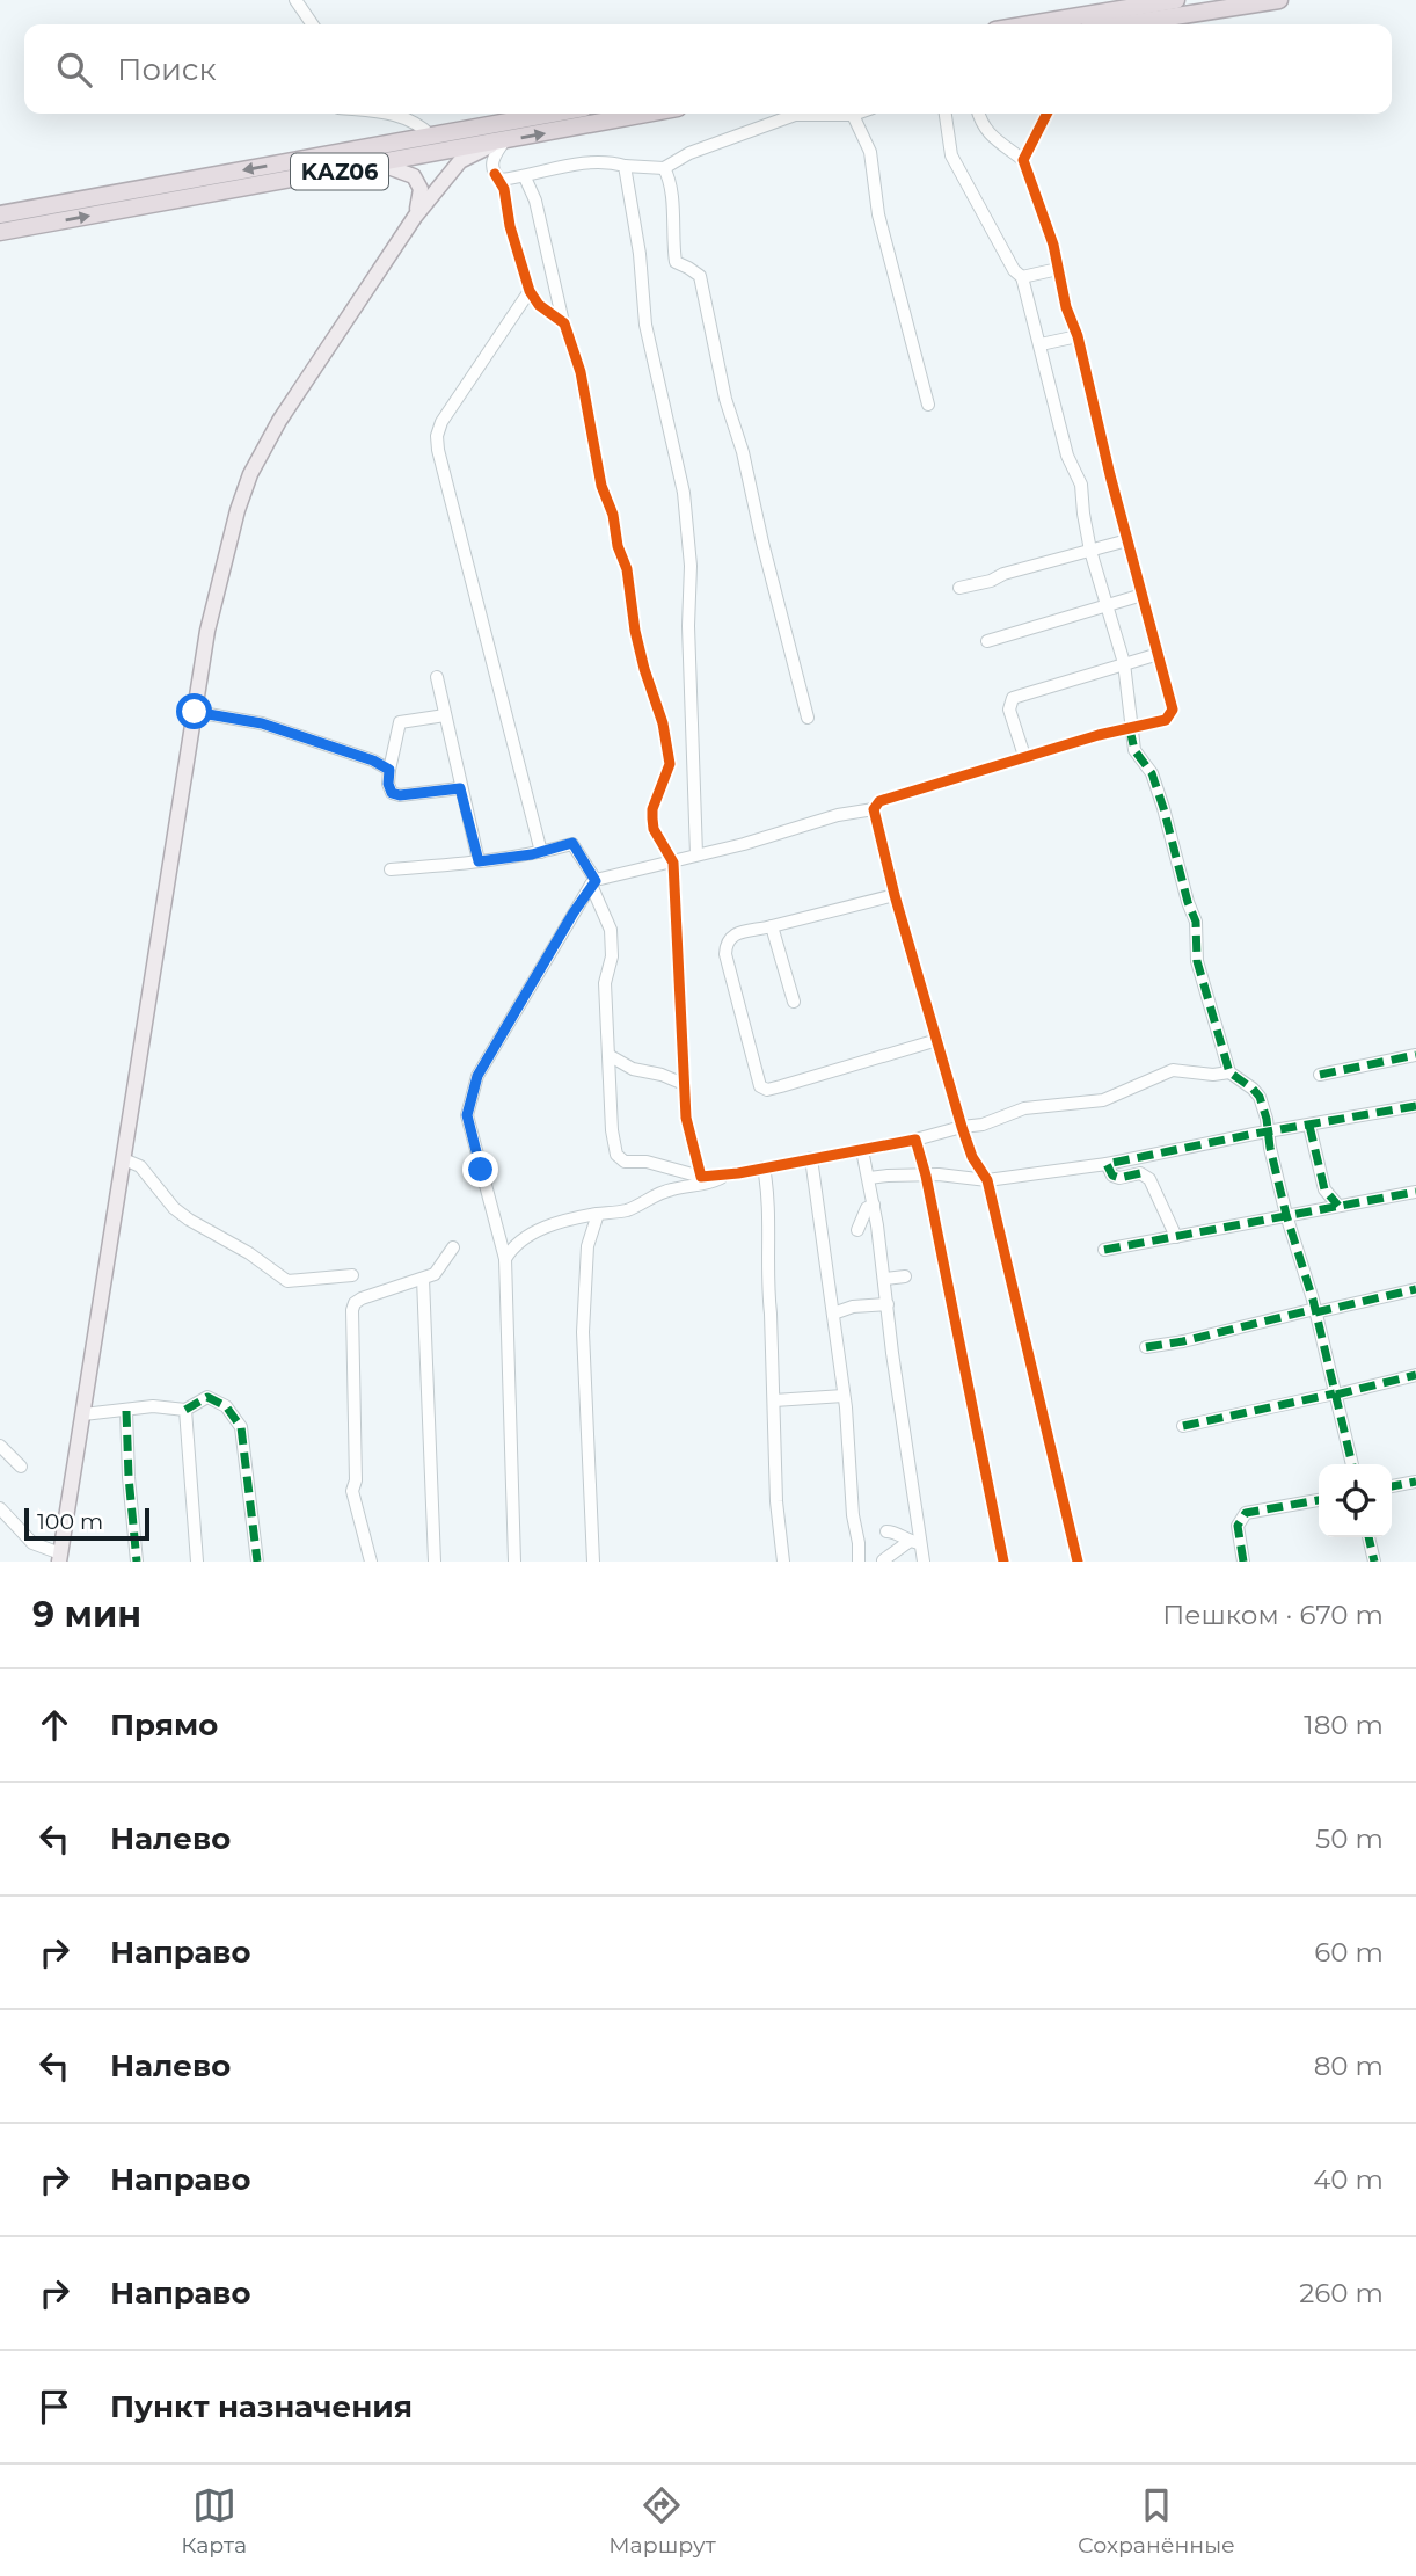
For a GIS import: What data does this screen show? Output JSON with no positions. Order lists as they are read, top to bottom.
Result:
{
  "streets": {
    "highway": ["KАZ06"]
  },
  "scale_bar": "100 m",
  "page": {
    "search": "Поиск",
    "scale": "100 m",
    "heading": ["9 мин", "Пешком · 670 m"],
    "list": [
      ["Прямо", "180 m"],
      ["Налево", "50 m"],
      ["Направо", "60 m"],
      ["Налево", "80 m"],
      ["Направо", "40 m"],
      ["Направо", "260 m"],
      "Пункт назначения"
    ],
    "nav": ["Карта", "Маршрут", "Сохранённые"]
  }
}
